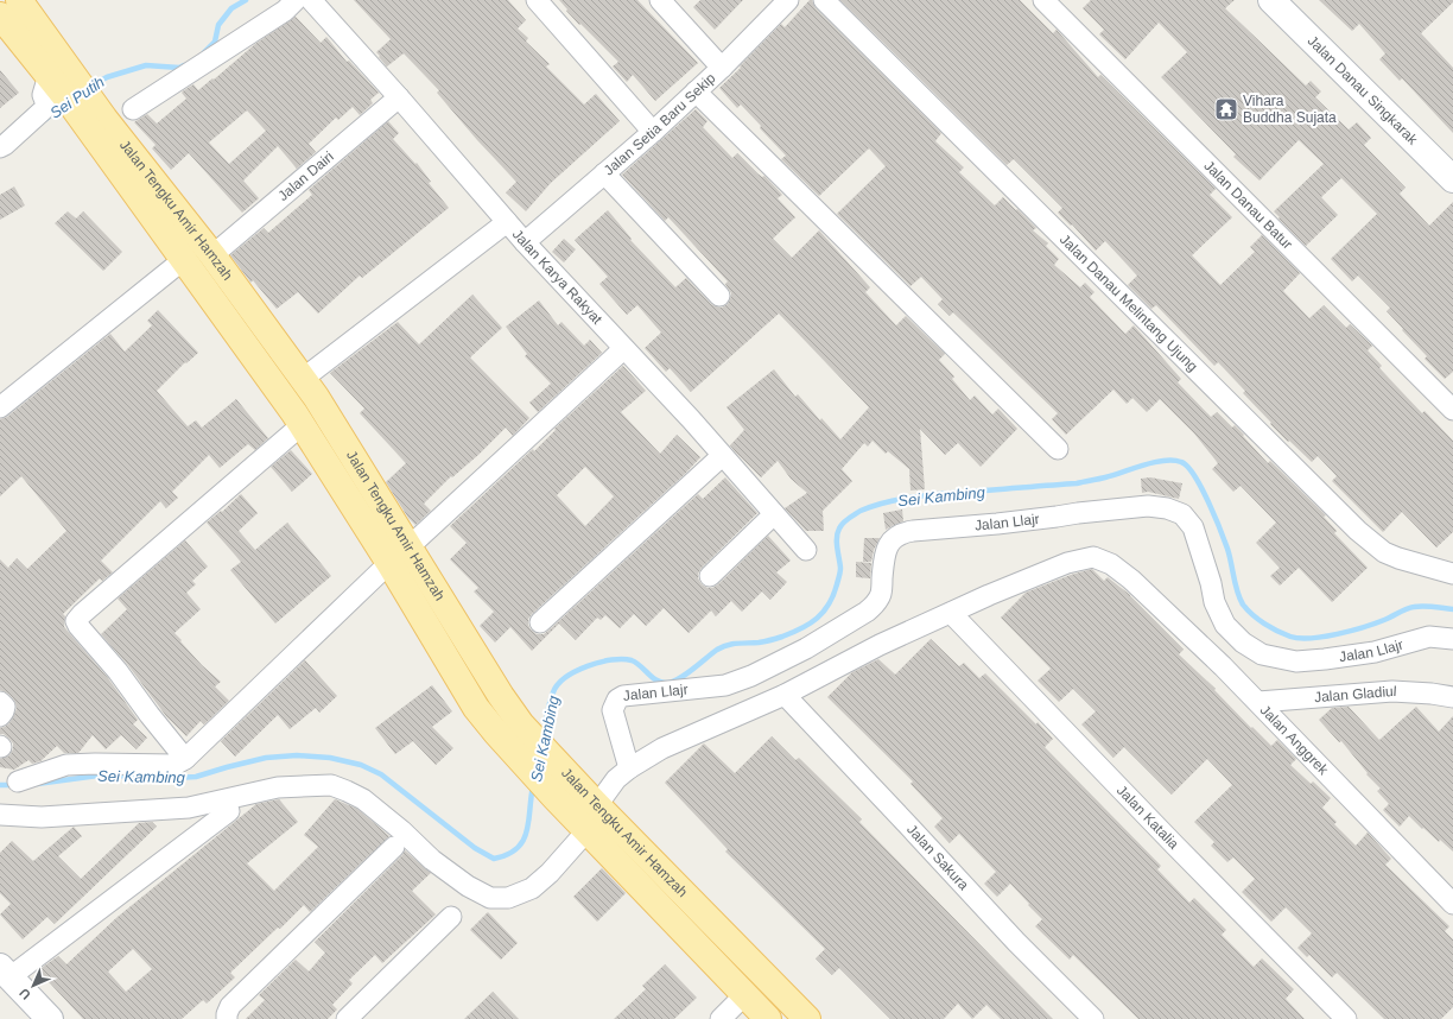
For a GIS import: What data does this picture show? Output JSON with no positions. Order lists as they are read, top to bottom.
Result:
{
  "streets": {
    "main road": ["Jalan Tengku Amir Hamzah"],
    "street": [
      "Jalan Danau Singkarak",
      "Jalan Setia Baru Sekip",
      "Jalan Dairi",
      "Jalan Danau Batur",
      "Jalan Karya Rakyat",
      "Jalan Danau Melintang Ujung",
      "Jalan Llajr",
      "Jalan Gladiul",
      "Jalan Anggrek",
      "Jalan Katalia",
      "Jalan Sakura"
    ]
  },
  "crossings": [
    ["Jalan Setia Baru Sekip", "Jalan Karya Rakyat"],
    ["Jalan Dairi", "Jalan Tengku Amir Hamzah"],
    ["Jalan Dairi", "Jalan Karya Rakyat"],
    ["Jalan Tengku Amir Hamzah", "Jalan Anggrek"],
    ["Jalan Llajr", "Jalan Anggrek"],
    ["Jalan Gladiul", "Jalan Anggrek"],
    ["Jalan Anggrek", "Jalan Katalia"],
    ["Jalan Anggrek", "Jalan Sakura"]
  ],
  "water": ["Sei Putih", "Sei Kambing"],
  "places": {
    "temple": ["Vihara Buddha Sujata"]
  },
  "north": "bottom left"
}
